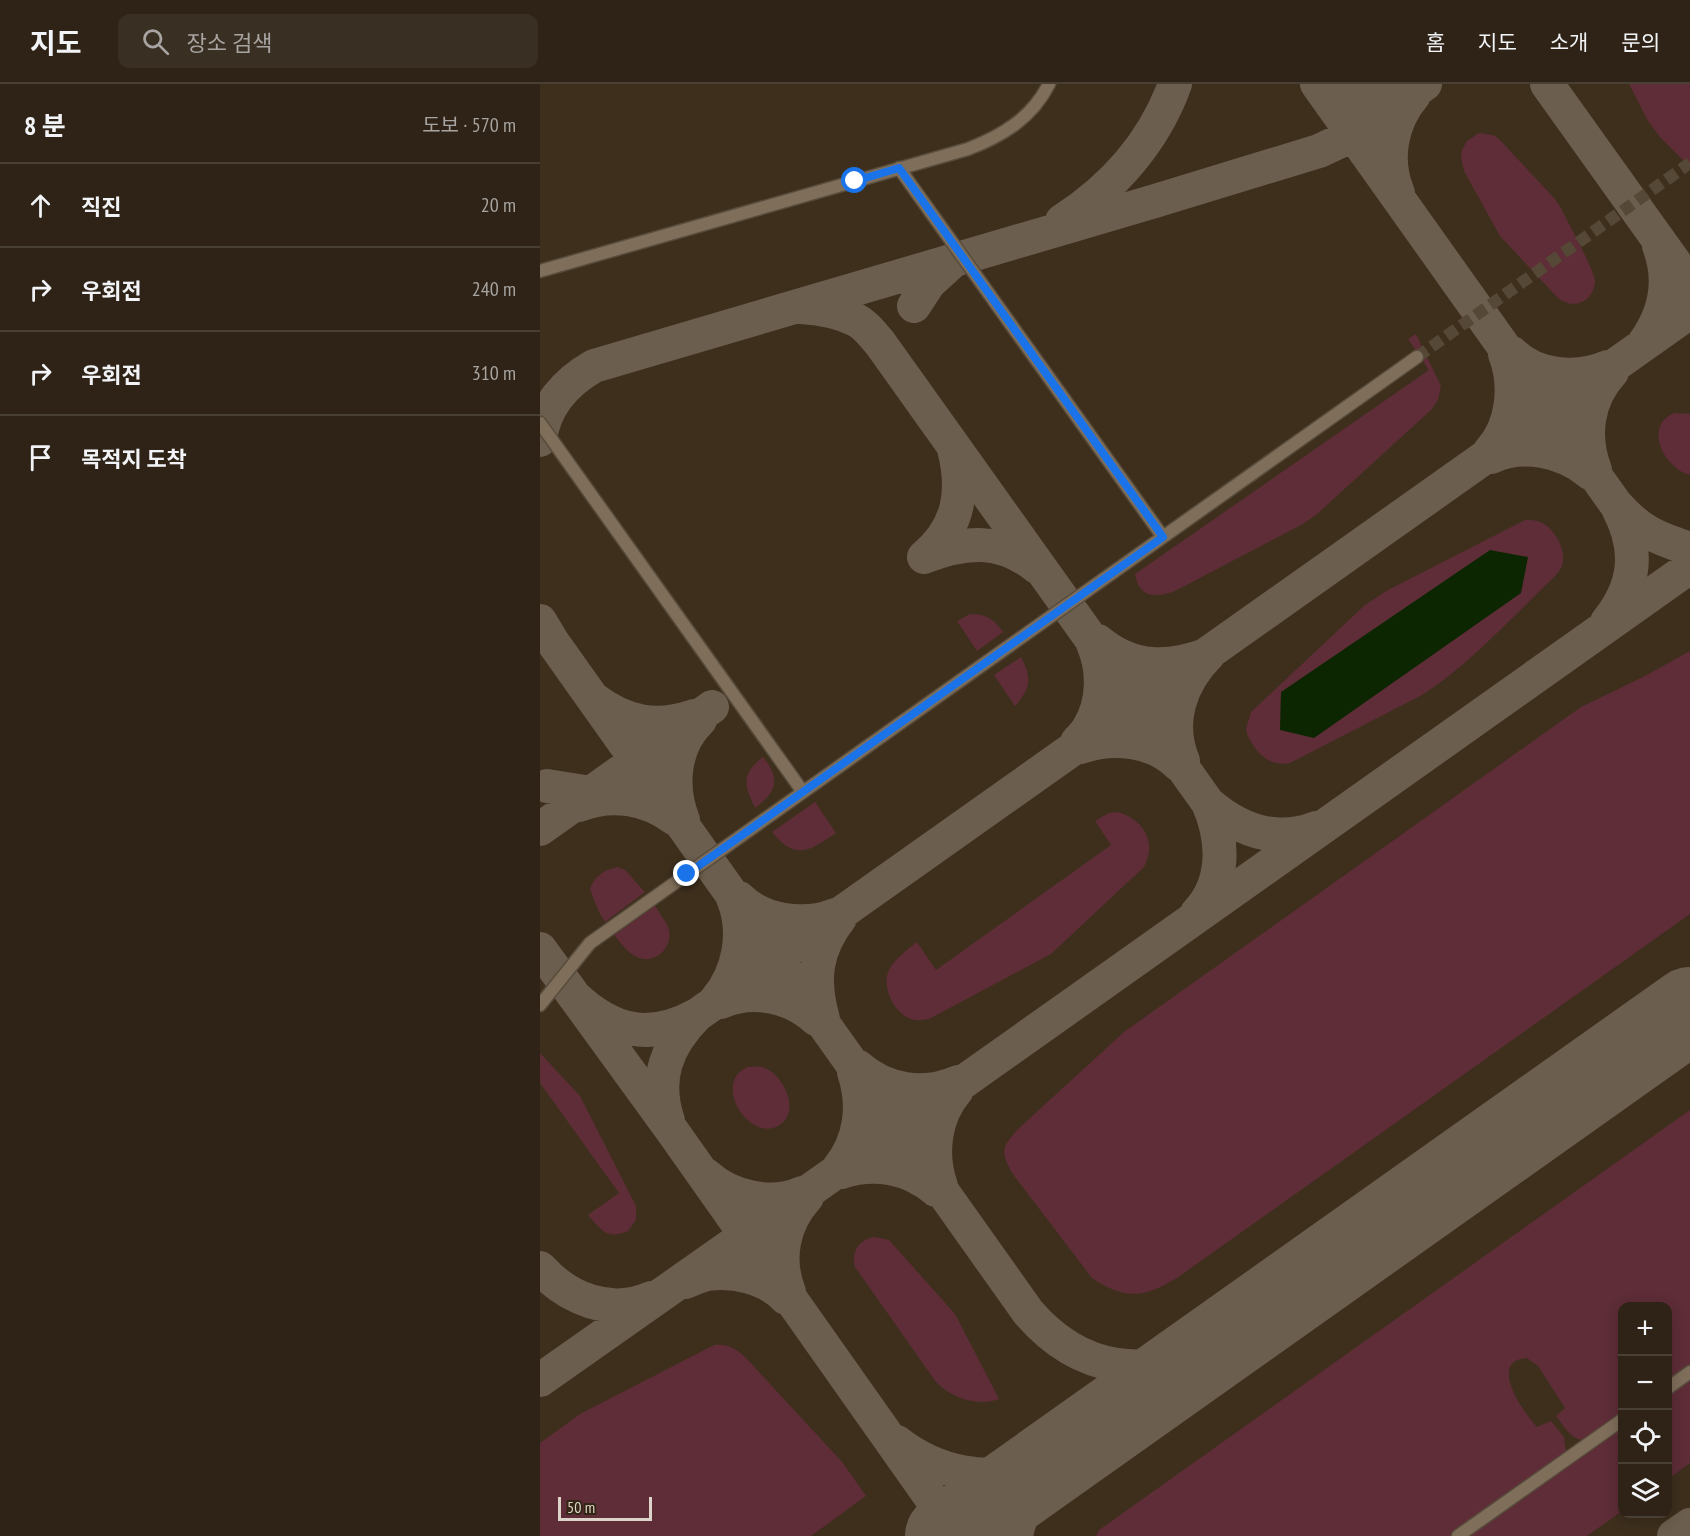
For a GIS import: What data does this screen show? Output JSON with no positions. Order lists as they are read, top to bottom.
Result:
{
  "scale_bar": "50 m",
  "page": {
    "header": "지도",
    "search": "장소 검색",
    "nav": [
      "홈",
      "지도",
      "소개",
      "문의"
    ],
    "heading": ["8 분", "도보 · 570 m"],
    "list": [
      ["직진", "20 m"],
      ["우회전", "240 m"],
      ["우회전", "310 m"],
      "목적지 도착"
    ],
    "map_buttons": ["+", "−"],
    "scale": "50 m"
  }
}
